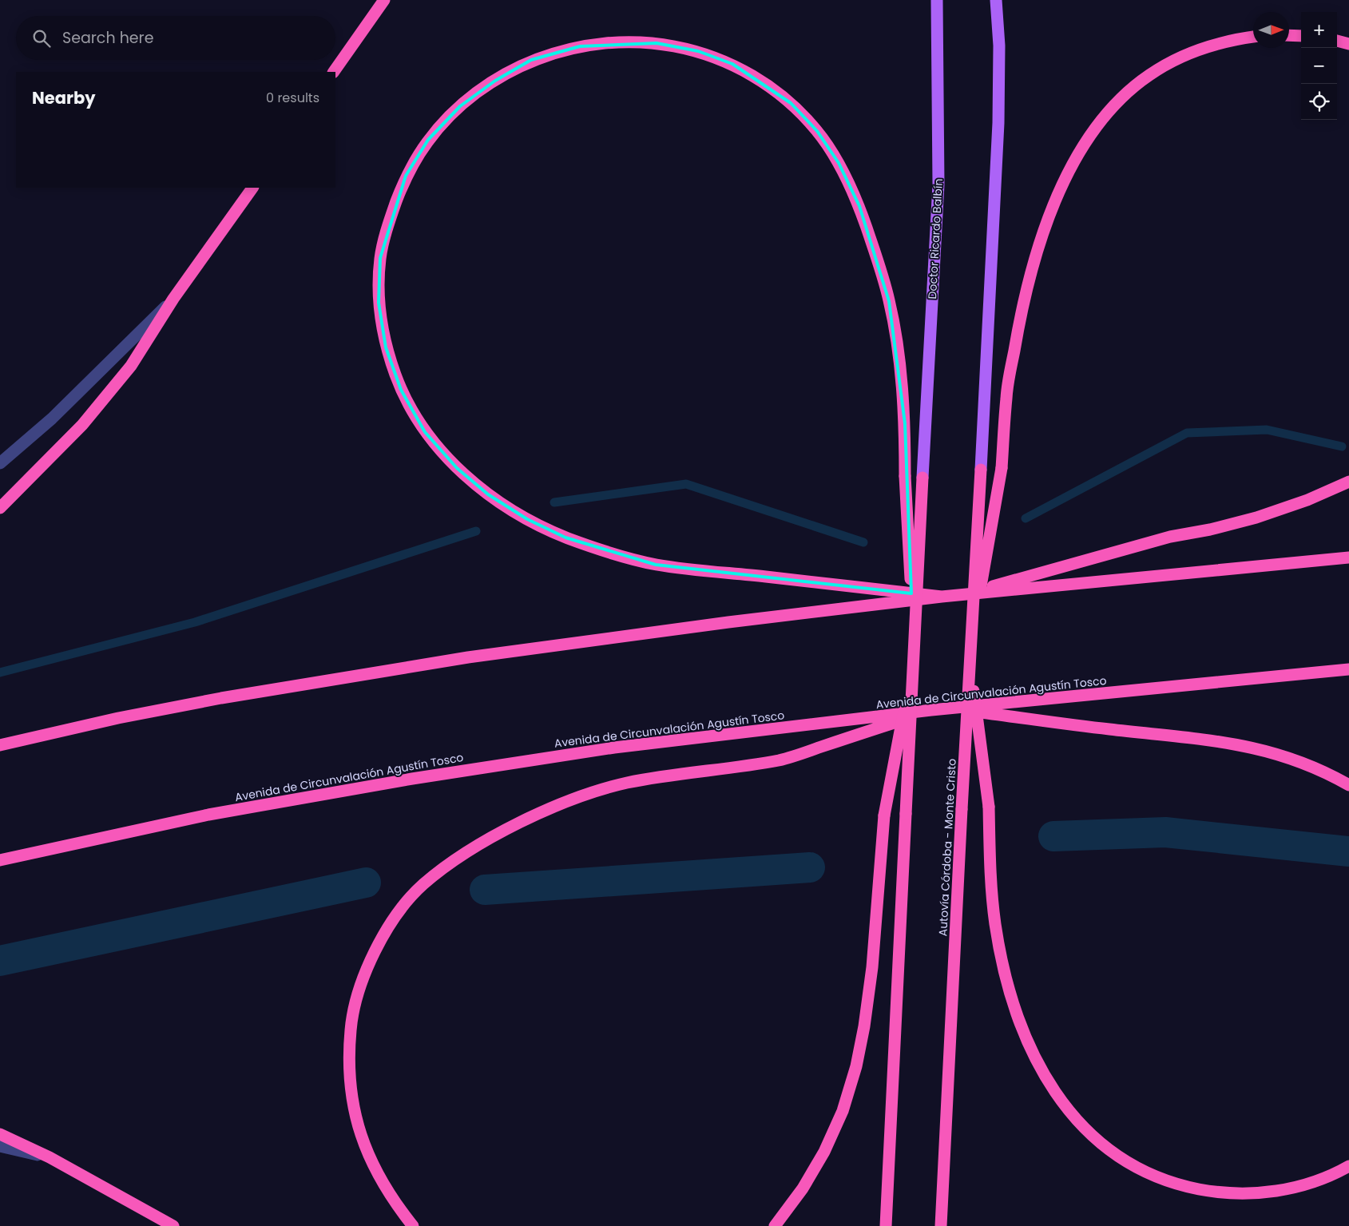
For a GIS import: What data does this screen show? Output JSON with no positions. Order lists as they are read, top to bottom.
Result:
{
  "streets": {
    "highway": ["Avenida de Circunvalación Agustín Tosco", "Autovía Córdoba - Monte Cristo"],
    "main road": ["Doctor Ricardo Balbín"]
  },
  "north": "right",
  "page": {
    "map_buttons": ["+", "−"],
    "search": "Search here",
    "heading": ["Nearby", "0 results"]
  }
}
